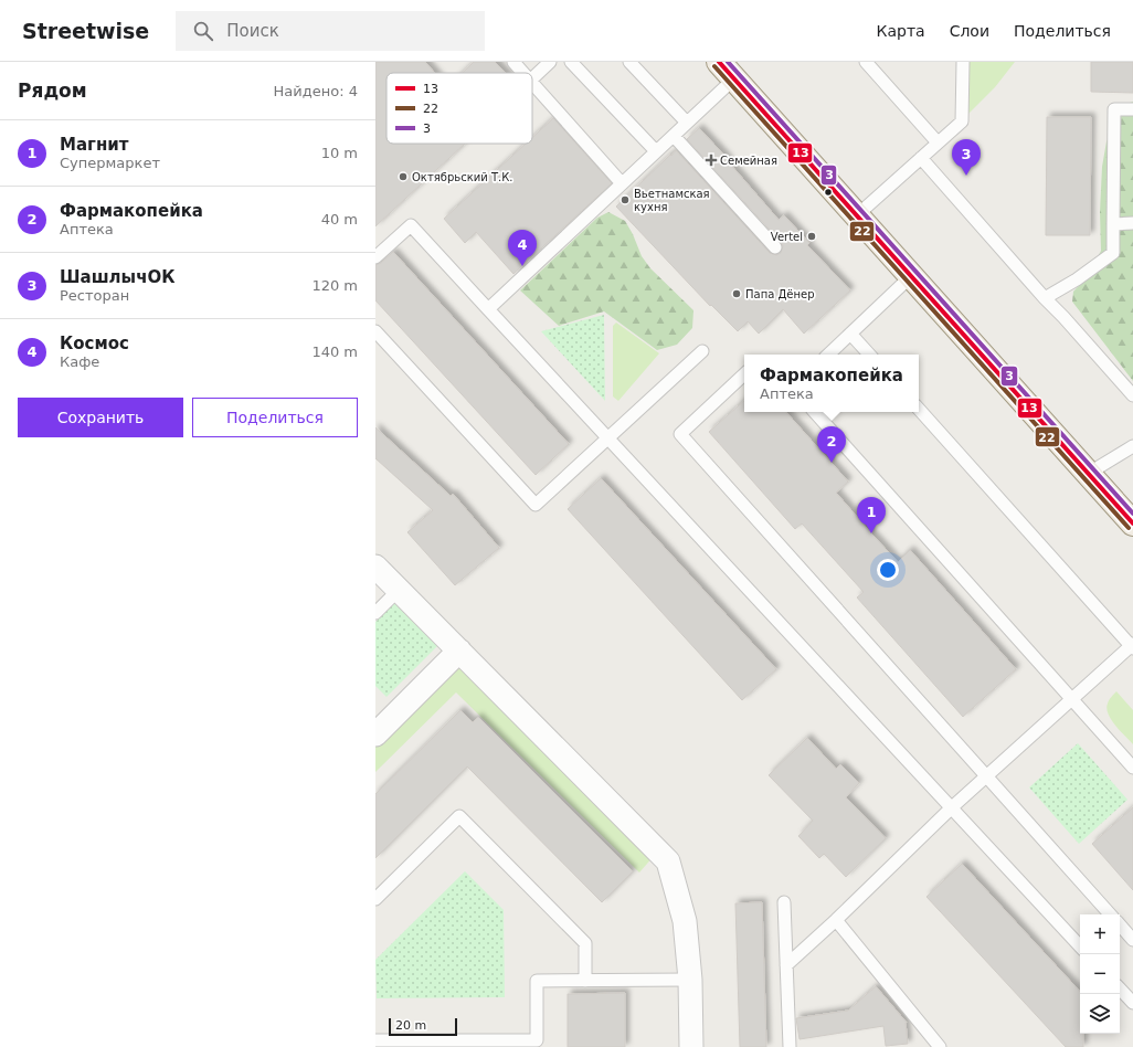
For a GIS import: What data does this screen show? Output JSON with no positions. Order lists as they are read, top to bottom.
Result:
{
  "places": {
    "health": ["Семейная"],
    "other": [
      "Октябрьский Т.К.",
      "Вьетнамская кухня",
      "Vertel",
      "Папа Дёнер"
    ]
  },
  "lines": ["transit line 13", "transit line 3", "transit line 22"],
  "legend": ["13", "22", "3"],
  "scale_bar": "20 m",
  "page": {
    "header": "Streetwise",
    "search": "Поиск",
    "nav": ["Карта", "Слои", "Поделиться"],
    "heading": ["Рядом", "Найдено: 4"],
    "list": [
      {
        "mark": "1",
        "name": "Магнит",
        "note": "Супермаркет",
        "value": "10 m"
      },
      {
        "mark": "2",
        "name": "Фармакопейка",
        "note": "Аптека",
        "value": "40 m"
      },
      {
        "mark": "3",
        "name": "ШашлычОК",
        "note": "Ресторан",
        "value": "120 m"
      },
      {
        "mark": "4",
        "name": "Космос",
        "note": "Кафе",
        "value": "140 m"
      }
    ],
    "pins": [
      "3",
      "4",
      "2",
      "1"
    ],
    "popup": ["Фармакопейка", "Аптека"],
    "buttons": ["Сохранить", "Поделиться"],
    "map_buttons": ["+", "−"],
    "scale": "20 m"
  }
}
